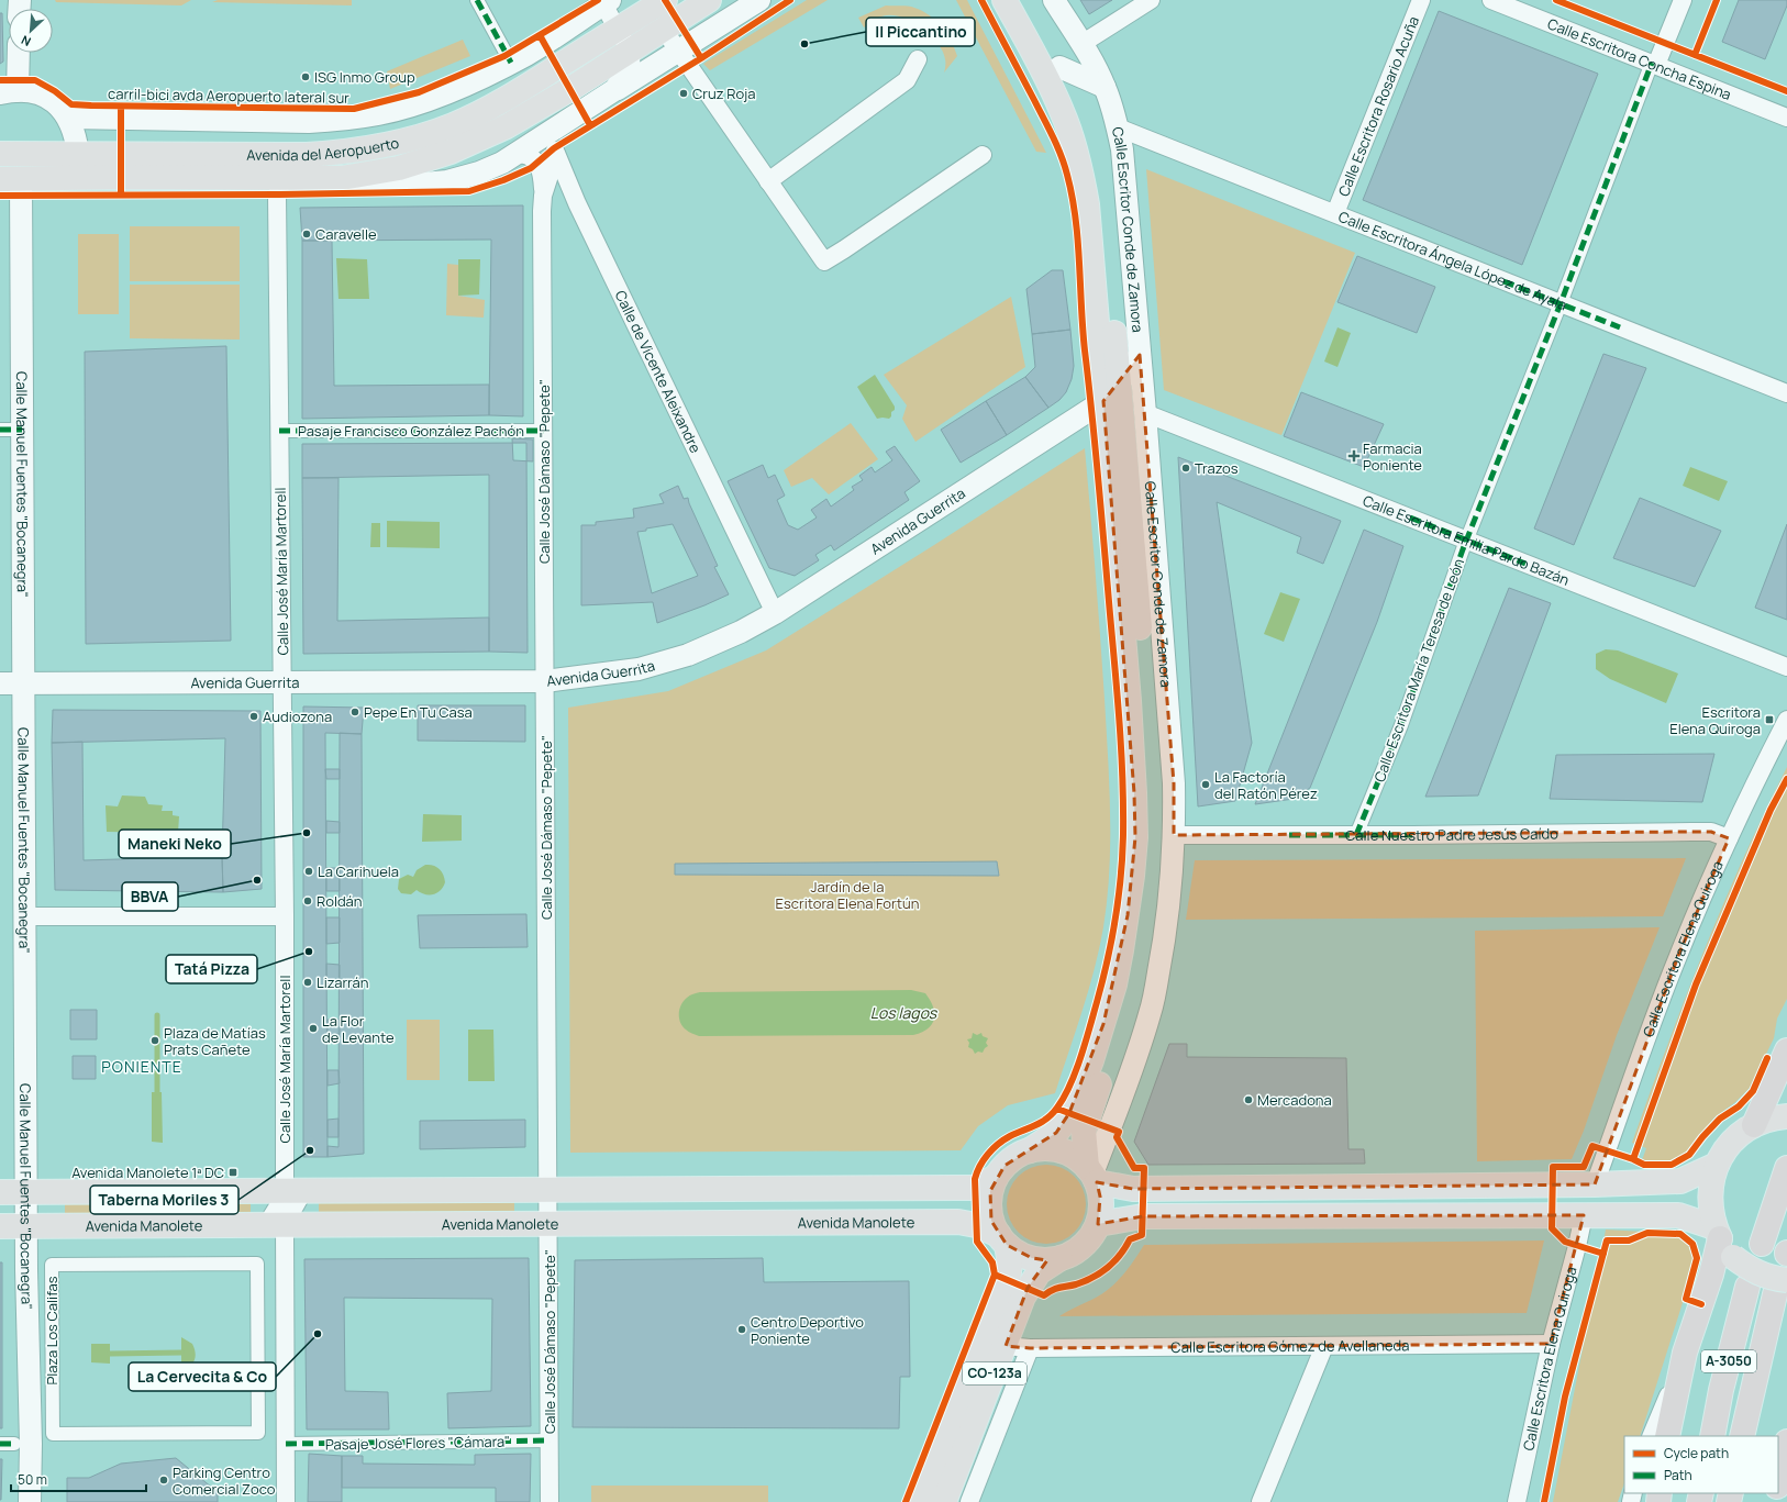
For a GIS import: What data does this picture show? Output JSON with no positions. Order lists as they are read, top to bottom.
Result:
{
  "streets": {
    "highway": ["A-3050"],
    "main road": [
      "Avenida del Aeropuerto",
      "Calle Escritor Conde de Zamora",
      "Avenida Manolete",
      "CO-123a"
    ],
    "street": [
      "Calle Escritora Concha Espina",
      "Calle Escritora Rosario Acuña",
      "Calle Escritora Ángela López de Ayala",
      "Calle de Vicente Aleixandre",
      "Pasaje Francisco González Pachón",
      "Calle José Dámaso \"Pepete\"",
      "Calle Manuel Fuentes \"Bocanegra\"",
      "Avenida Guerrita",
      "Calle Escritora Emilia Pardo Bazán",
      "Calle José María Martorell",
      "Calle Escritora María Teresa de León",
      "Calle Nuestro Padre Jesús Caído",
      "Calle Escritora Elena Quiroga",
      "Plaza Los Califas",
      "Calle Escritora Gómez de Avellaneda",
      "Pasaje José Flores \"Cámara\""
    ],
    "cycle path": ["carril-bici avda Aeropuerto lateral sur"]
  },
  "crossings": [
    ["Calle Escritora Concha Espina", "Calle Escritora María Teresa de León"],
    ["Calle Escritora Rosario Acuña", "Calle Escritora Ángela López de Ayala"],
    ["Avenida del Aeropuerto", "Calle de Vicente Aleixandre"],
    ["Avenida del Aeropuerto", "Calle Manuel Fuentes \"Bocanegra\""],
    ["Avenida del Aeropuerto", "Calle José María Martorell"],
    ["Calle Escritor Conde de Zamora", "Calle Escritora Ángela López de Ayala"],
    ["Calle Escritor Conde de Zamora", "Avenida Guerrita"],
    ["Calle Escritor Conde de Zamora", "Calle Escritora Emilia Pardo Bazán"],
    ["Calle Escritor Conde de Zamora", "Calle Nuestro Padre Jesús Caído"],
    ["Calle Escritor Conde de Zamora", "Avenida Manolete"],
    ["Calle Escritor Conde de Zamora", "CO-123a"],
    ["Calle Escritora Ángela López de Ayala", "Calle Escritora María Teresa de León"],
    ["Calle de Vicente Aleixandre", "Calle José Dámaso \"Pepete\""],
    ["Calle de Vicente Aleixandre", "Avenida Guerrita"],
    ["Pasaje Francisco González Pachón", "Calle José Dámaso \"Pepete\""],
    ["Pasaje Francisco González Pachón", "Calle José María Martorell"],
    ["Calle José Dámaso \"Pepete\"", "Avenida Guerrita"],
    ["Calle José Dámaso \"Pepete\"", "Avenida Manolete"],
    ["Calle José Dámaso \"Pepete\"", "Pasaje José Flores \"Cámara\""],
    ["Calle Manuel Fuentes \"Bocanegra\"", "Avenida Guerrita"],
    ["Calle Manuel Fuentes \"Bocanegra\"", "Avenida Manolete"],
    ["Avenida Guerrita", "Calle José María Martorell"],
    ["Calle Escritora Emilia Pardo Bazán", "Calle Escritora María Teresa de León"],
    ["Calle José María Martorell", "Avenida Manolete"],
    ["Calle José María Martorell", "Pasaje José Flores \"Cámara\""],
    ["Calle Escritora María Teresa de León", "Calle Nuestro Padre Jesús Caído"],
    ["Calle Nuestro Padre Jesús Caído", "Calle Escritora Elena Quiroga"],
    ["Calle Escritora Elena Quiroga", "Calle Escritora Gómez de Avellaneda"],
    ["Avenida Manolete", "CO-123a"]
  ],
  "districts": ["PONIENTE"],
  "water": ["Los lagos"],
  "parks": ["Jardín de la Escritora Elena Fortún"],
  "places": {
    "other": [
      "Il Piccantino",
      "ISG Inmo Group",
      "Cruz Roja",
      "Caravelle",
      "Trazos",
      "Pepe En Tu Casa",
      "Audiozona",
      "La Factoría del Ratón Pérez",
      "Maneki Neko",
      "La Carihuela",
      "BBVA",
      "Roldán",
      "Tatá Pizza",
      "Lizarrán",
      "La Flor de Levante",
      "Plaza de Matías Prats Cañete",
      "Mercadona",
      "Taberna Moriles 3",
      "Centro Deportivo Poniente",
      "La Cervecita & Co",
      "Parking Centro Comercial Zoco"
    ],
    "health": ["Farmacia Poniente"],
    "transit": ["Escritora Elena Quiroga", "Avenida Manolete 1ª DC"]
  },
  "legend": ["Cycle path", "Path"],
  "scale_bar": "50 m",
  "north": "bottom left"
}
